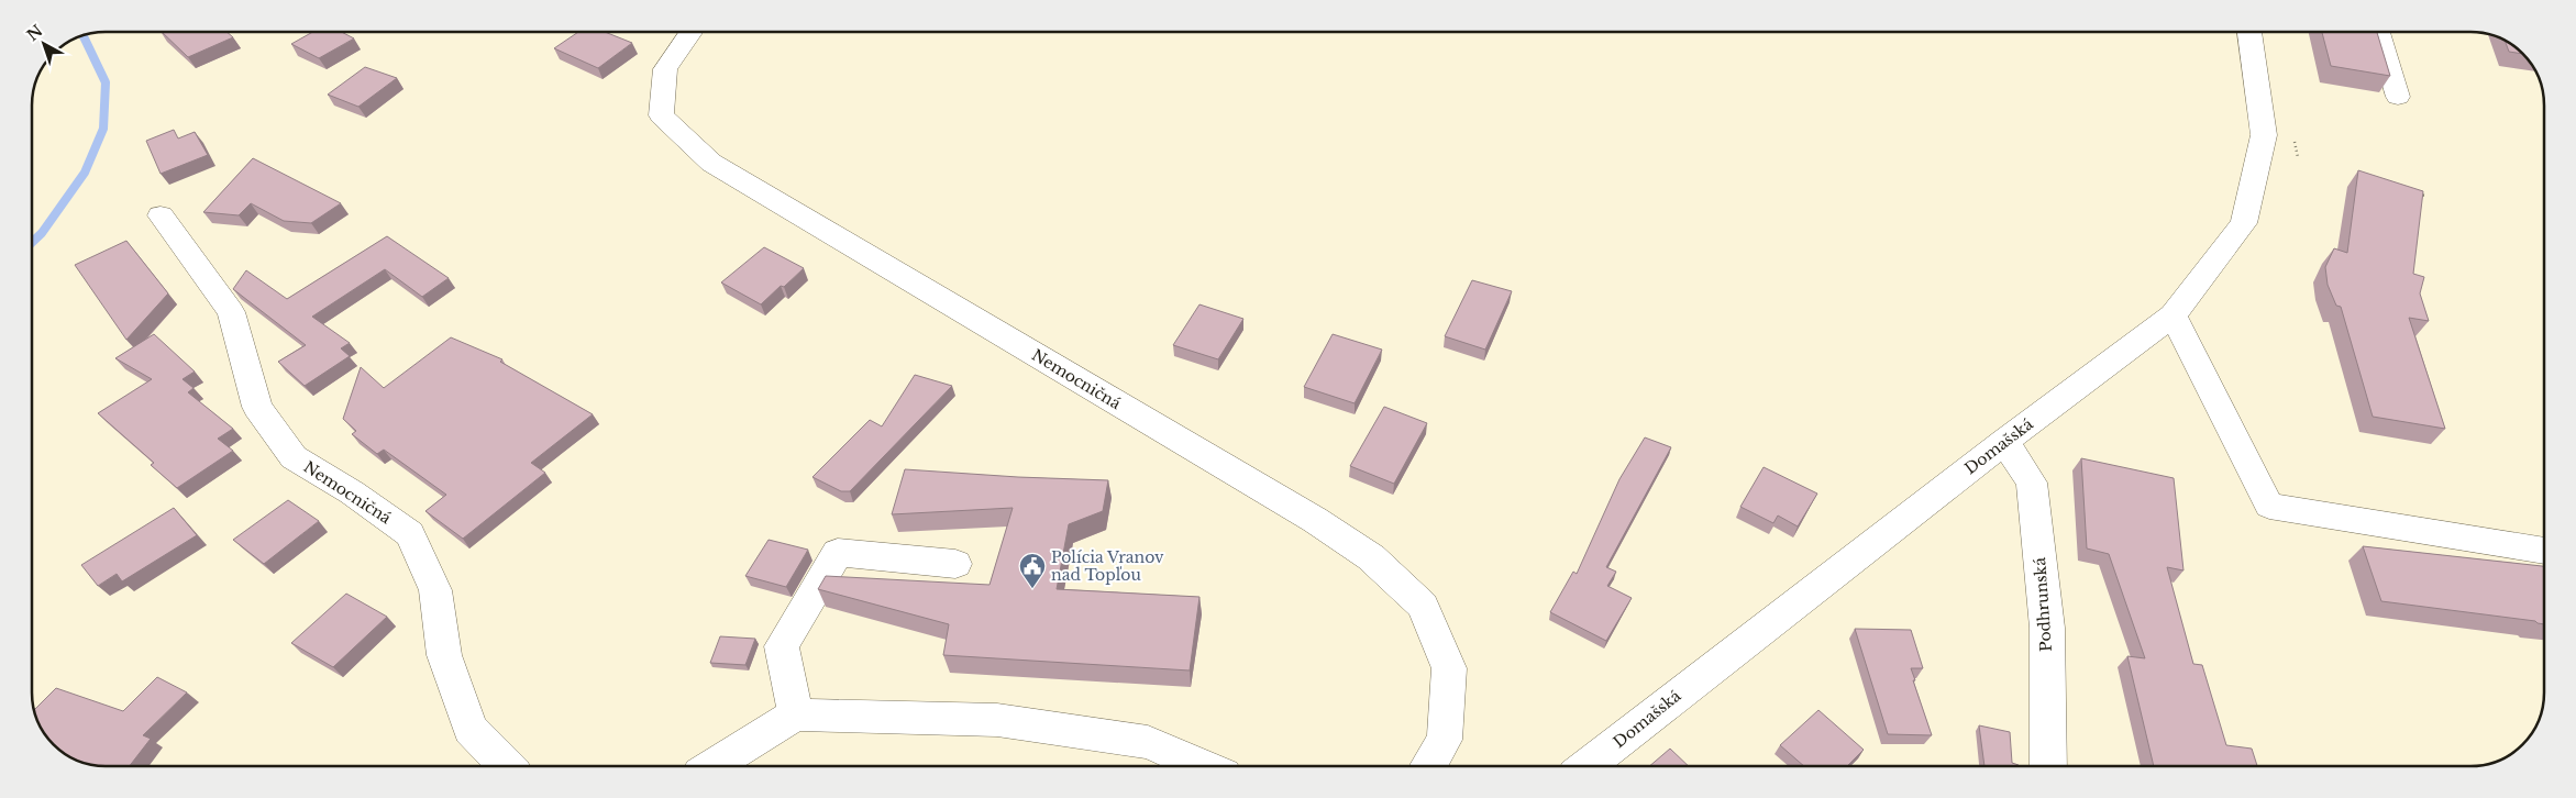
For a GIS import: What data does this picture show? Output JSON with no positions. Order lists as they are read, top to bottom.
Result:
{
  "streets": {
    "street": ["Nemocničná", "Domašská", "Podhrunská"]
  },
  "crossings": [
    ["Domašská", "Podhrunská"]
  ],
  "places": {
    "public building": ["Polícia Vranov nad Topľou"]
  },
  "north": "top left"
}
